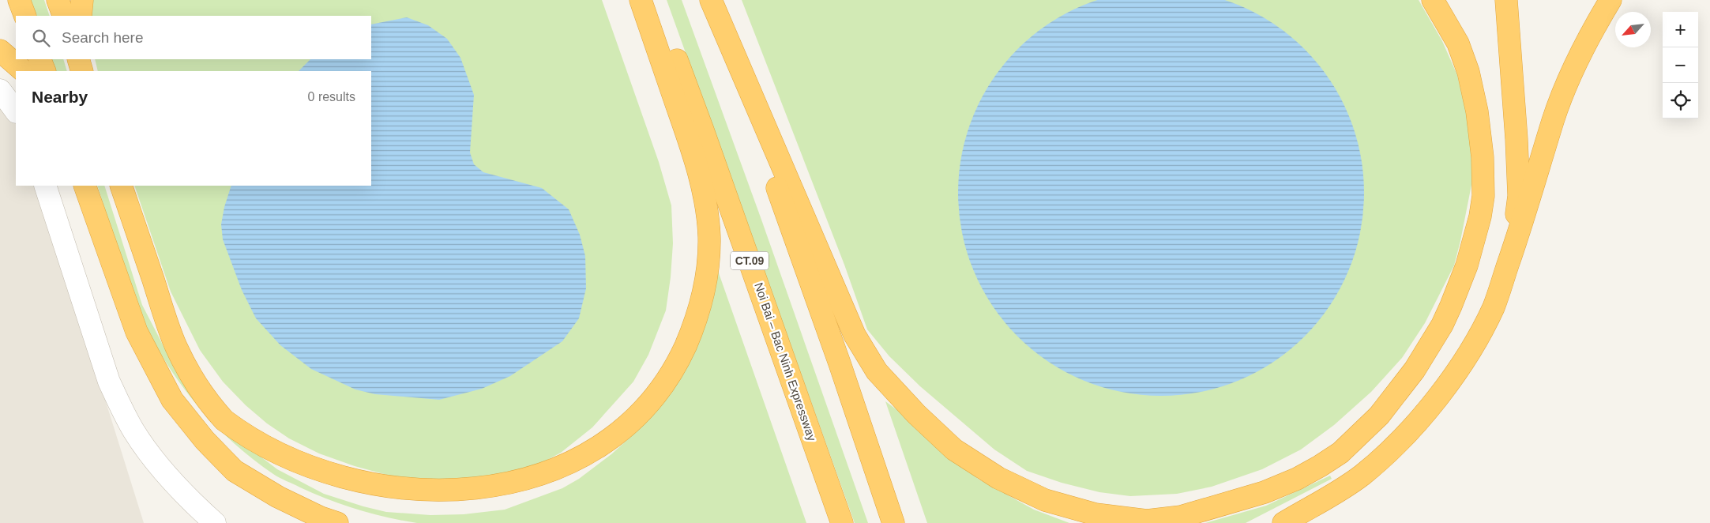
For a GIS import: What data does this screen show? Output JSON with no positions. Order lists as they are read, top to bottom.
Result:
{
  "streets": {
    "highway": ["CT.09", "Noi Bai – Bac Ninh Expressway"]
  },
  "north": "bottom left",
  "page": {
    "map_buttons": ["+", "−"],
    "search": "Search here",
    "heading": ["Nearby", "0 results"]
  }
}
